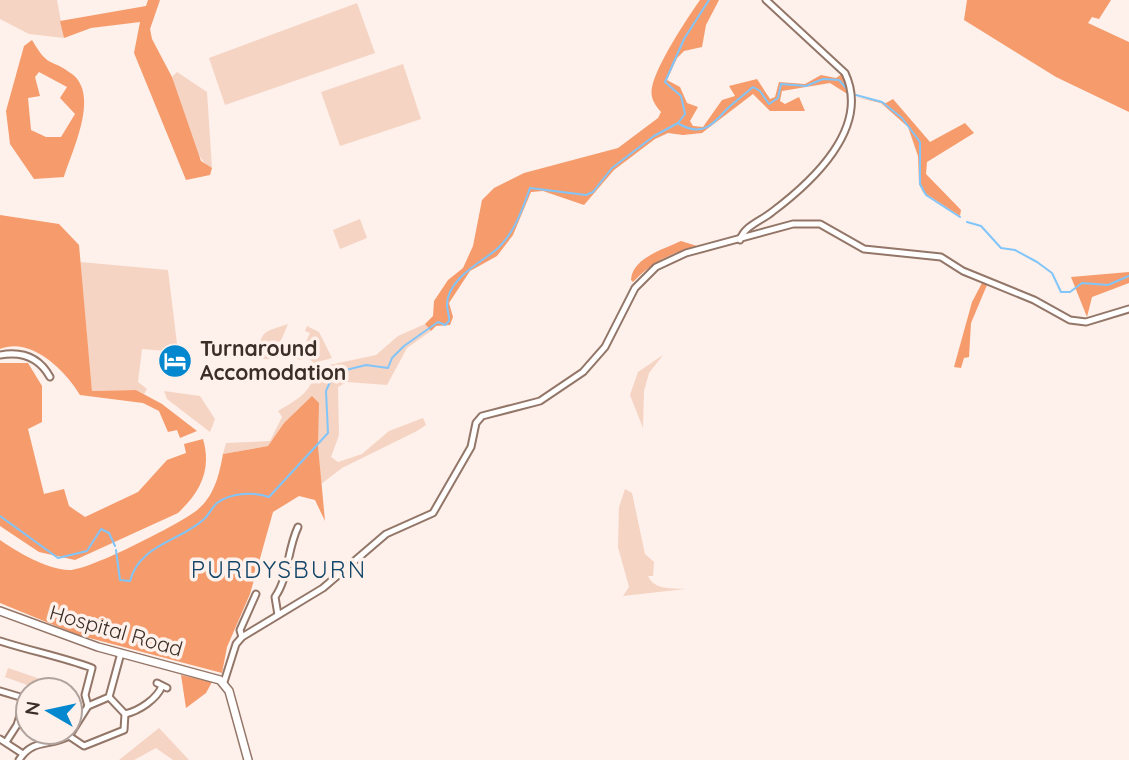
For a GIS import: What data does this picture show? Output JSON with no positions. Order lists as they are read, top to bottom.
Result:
{
  "streets": {
    "main road": ["Hospital Road"]
  },
  "districts": ["PURDYSBURN"],
  "places": {
    "hotel": ["Turnaround Accomodation"]
  },
  "north": "left"
}
